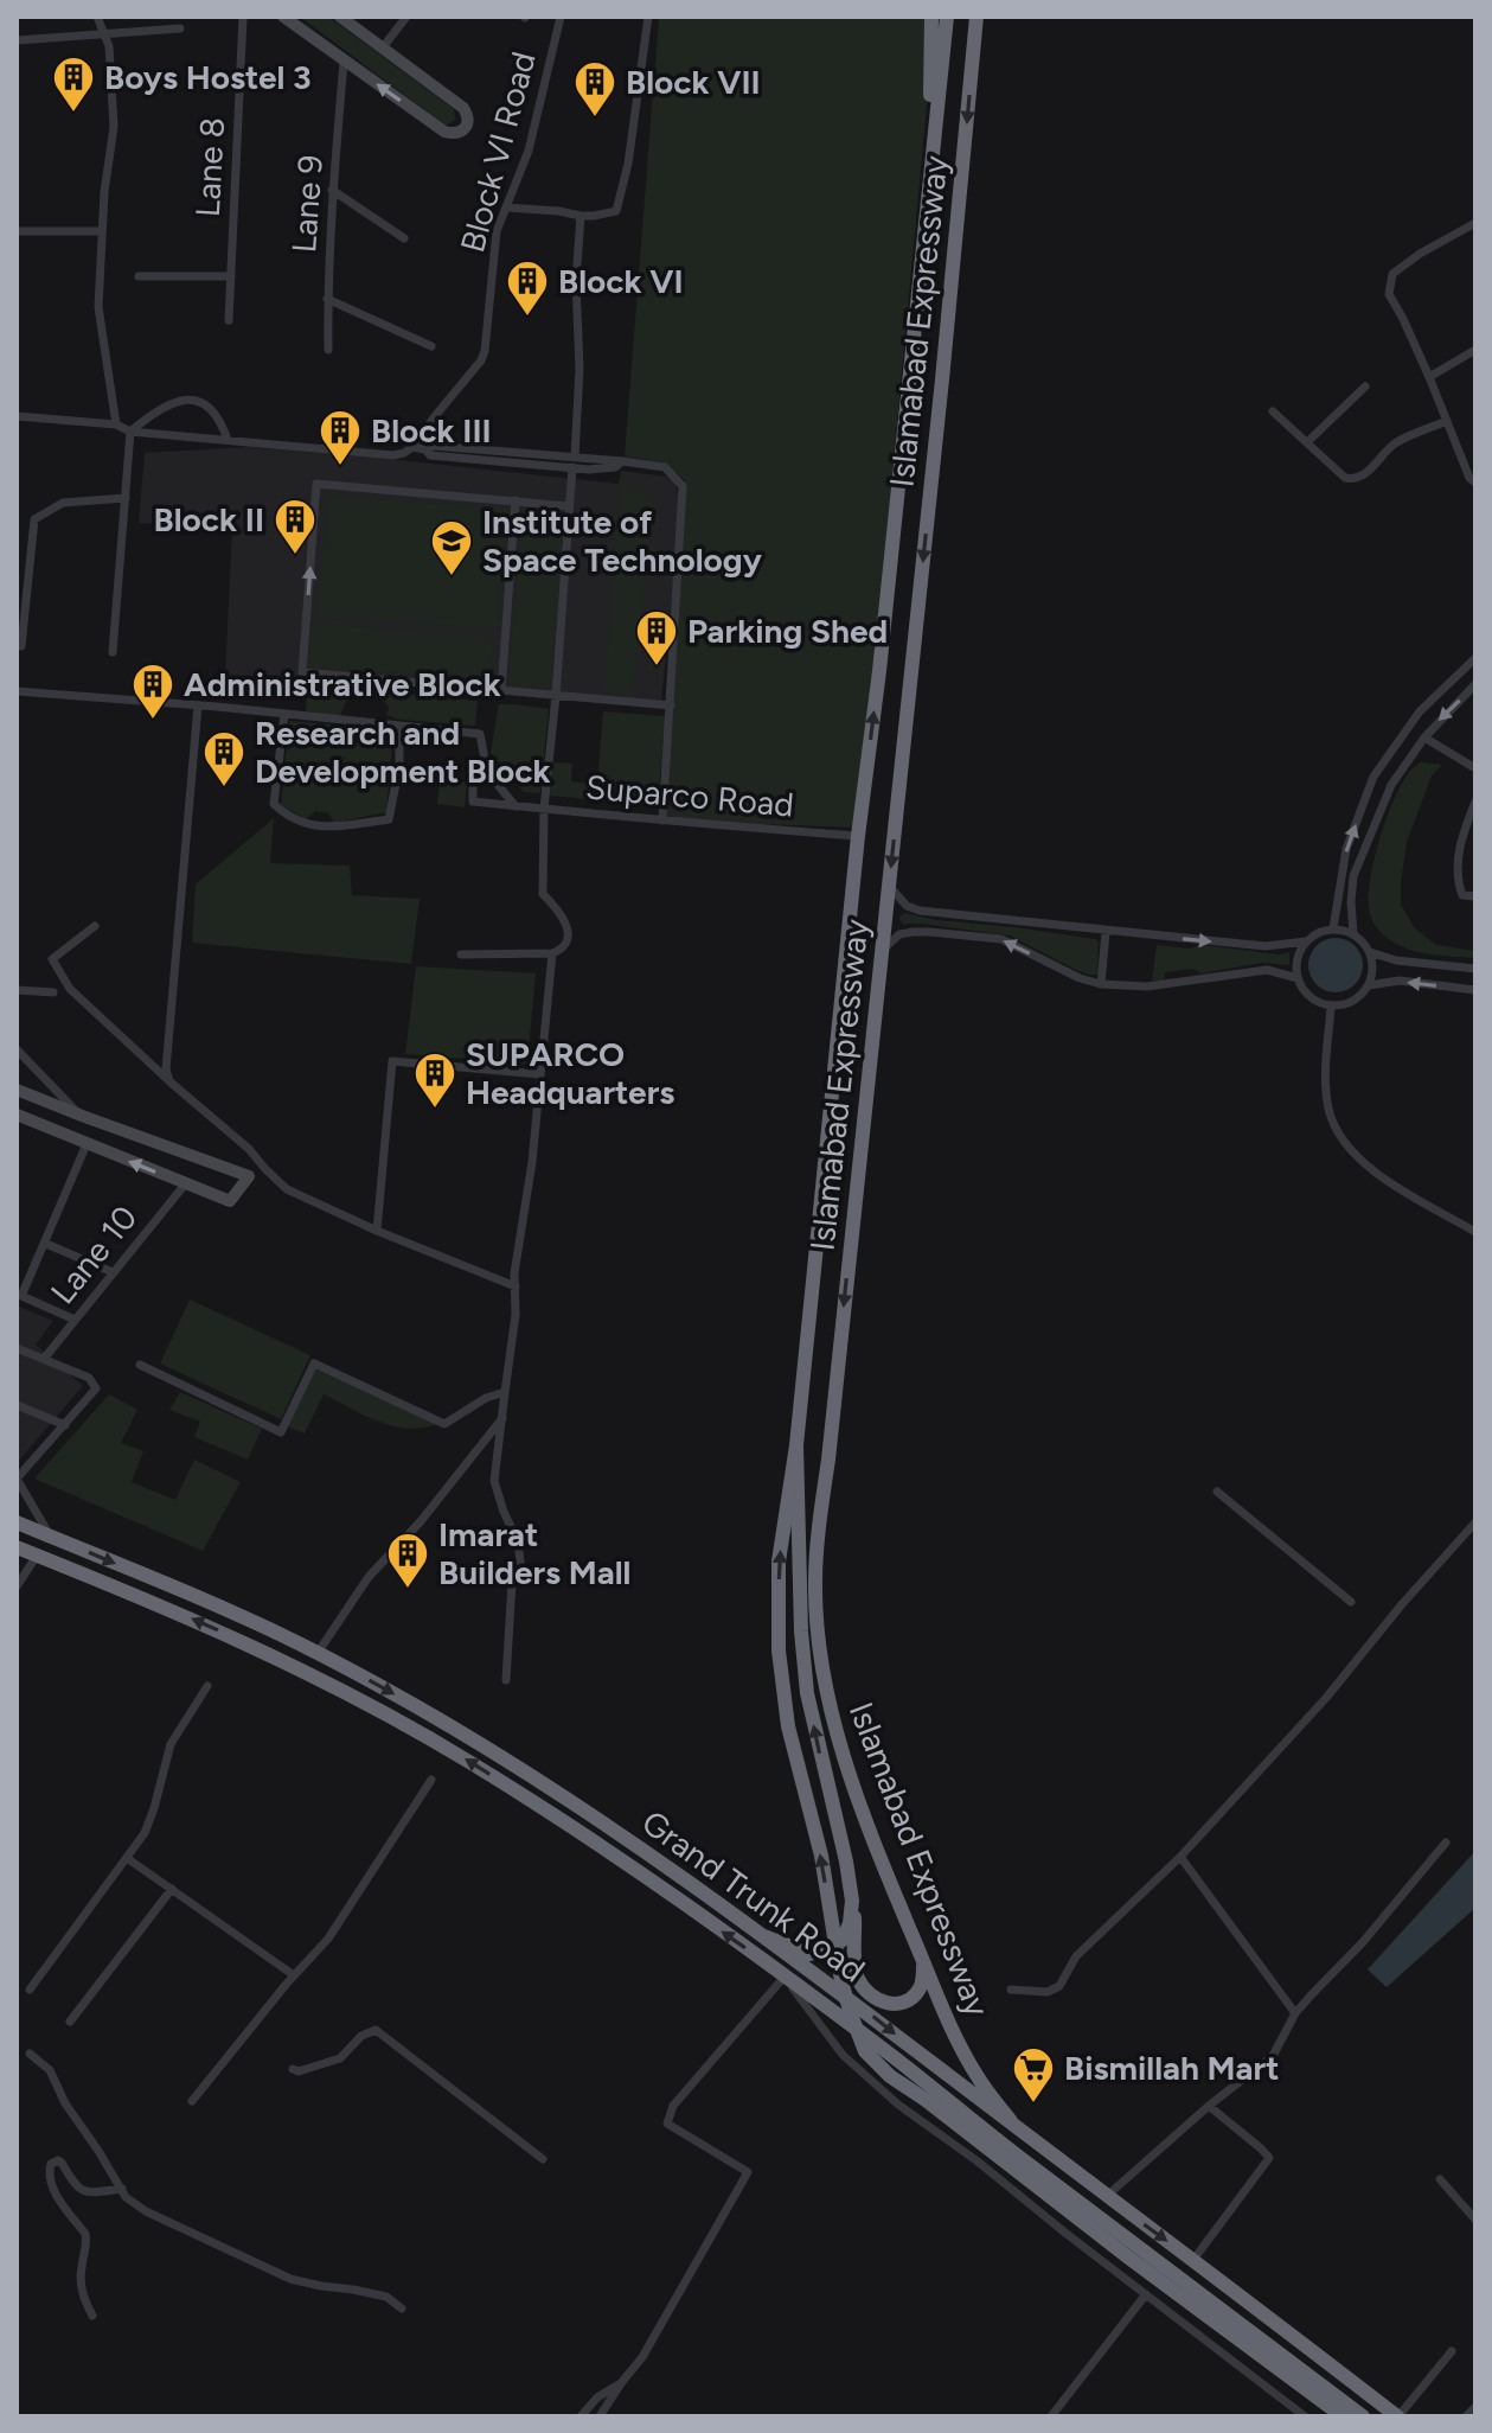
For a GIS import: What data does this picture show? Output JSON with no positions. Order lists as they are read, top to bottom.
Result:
{
  "streets": {
    "highway": ["Islamabad Expressway", "Grand Trunk Road"],
    "street": [
      "Block VI Road",
      "Lane 8",
      "Lane 9",
      "Suparco Road",
      "Lane 10"
    ]
  },
  "crossings": [
    ["Islamabad Expressway", "Suparco Road"],
    ["Islamabad Expressway", "Grand Trunk Road"]
  ],
  "places": {
    "building": [
      "Boys Hostel 3",
      "Block VII",
      "Block VI",
      "Block III",
      "Block II",
      "Parking Shed",
      "Administrative Block",
      "Research and Development Block",
      "SUPARCO Headquarters",
      "Imarat Builders Mall"
    ],
    "school or university": ["Institute of Space Technology"],
    "supermarket": ["Bismillah Mart"]
  }
}
